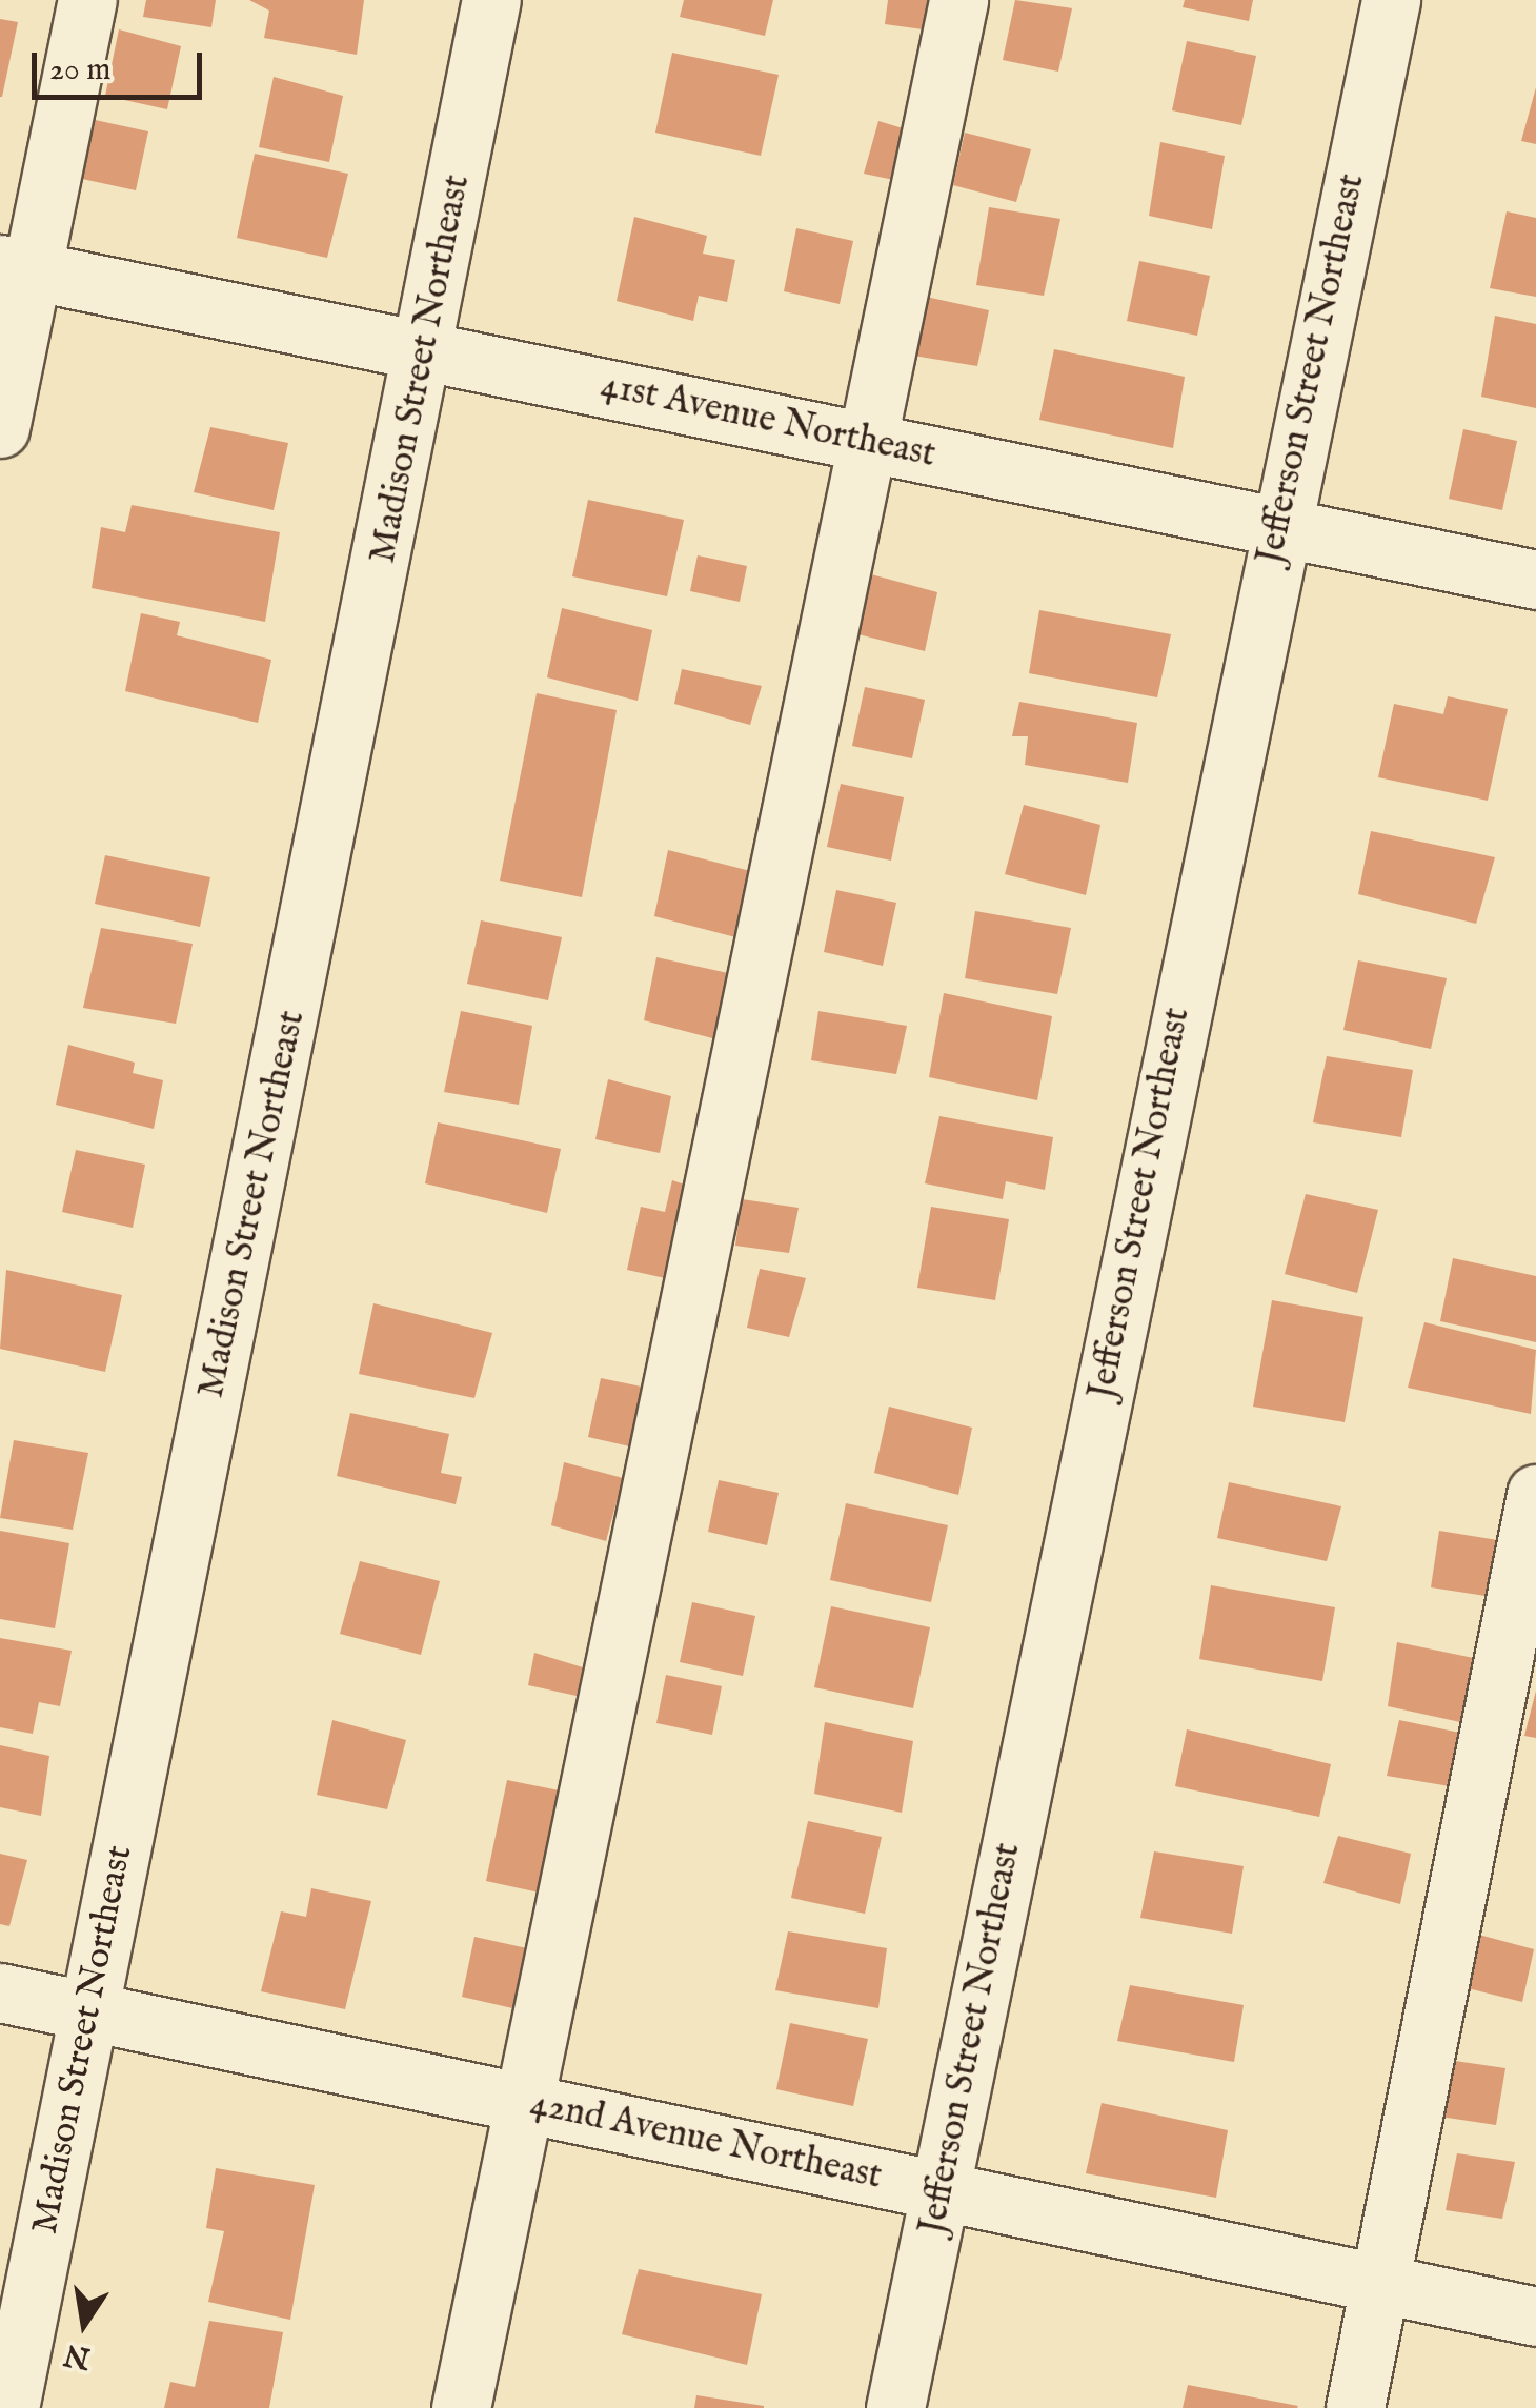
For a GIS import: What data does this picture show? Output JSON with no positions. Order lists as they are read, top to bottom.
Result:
{
  "streets": {
    "street": [
      "Madison Street Northeast",
      "Jefferson Street Northeast",
      "41st Avenue Northeast",
      "42nd Avenue Northeast"
    ]
  },
  "crossings": [
    ["Madison Street Northeast", "41st Avenue Northeast"],
    ["Madison Street Northeast", "42nd Avenue Northeast"],
    ["Jefferson Street Northeast", "41st Avenue Northeast"],
    ["Jefferson Street Northeast", "42nd Avenue Northeast"]
  ],
  "scale_bar": "20 m",
  "north": "bottom"
}
